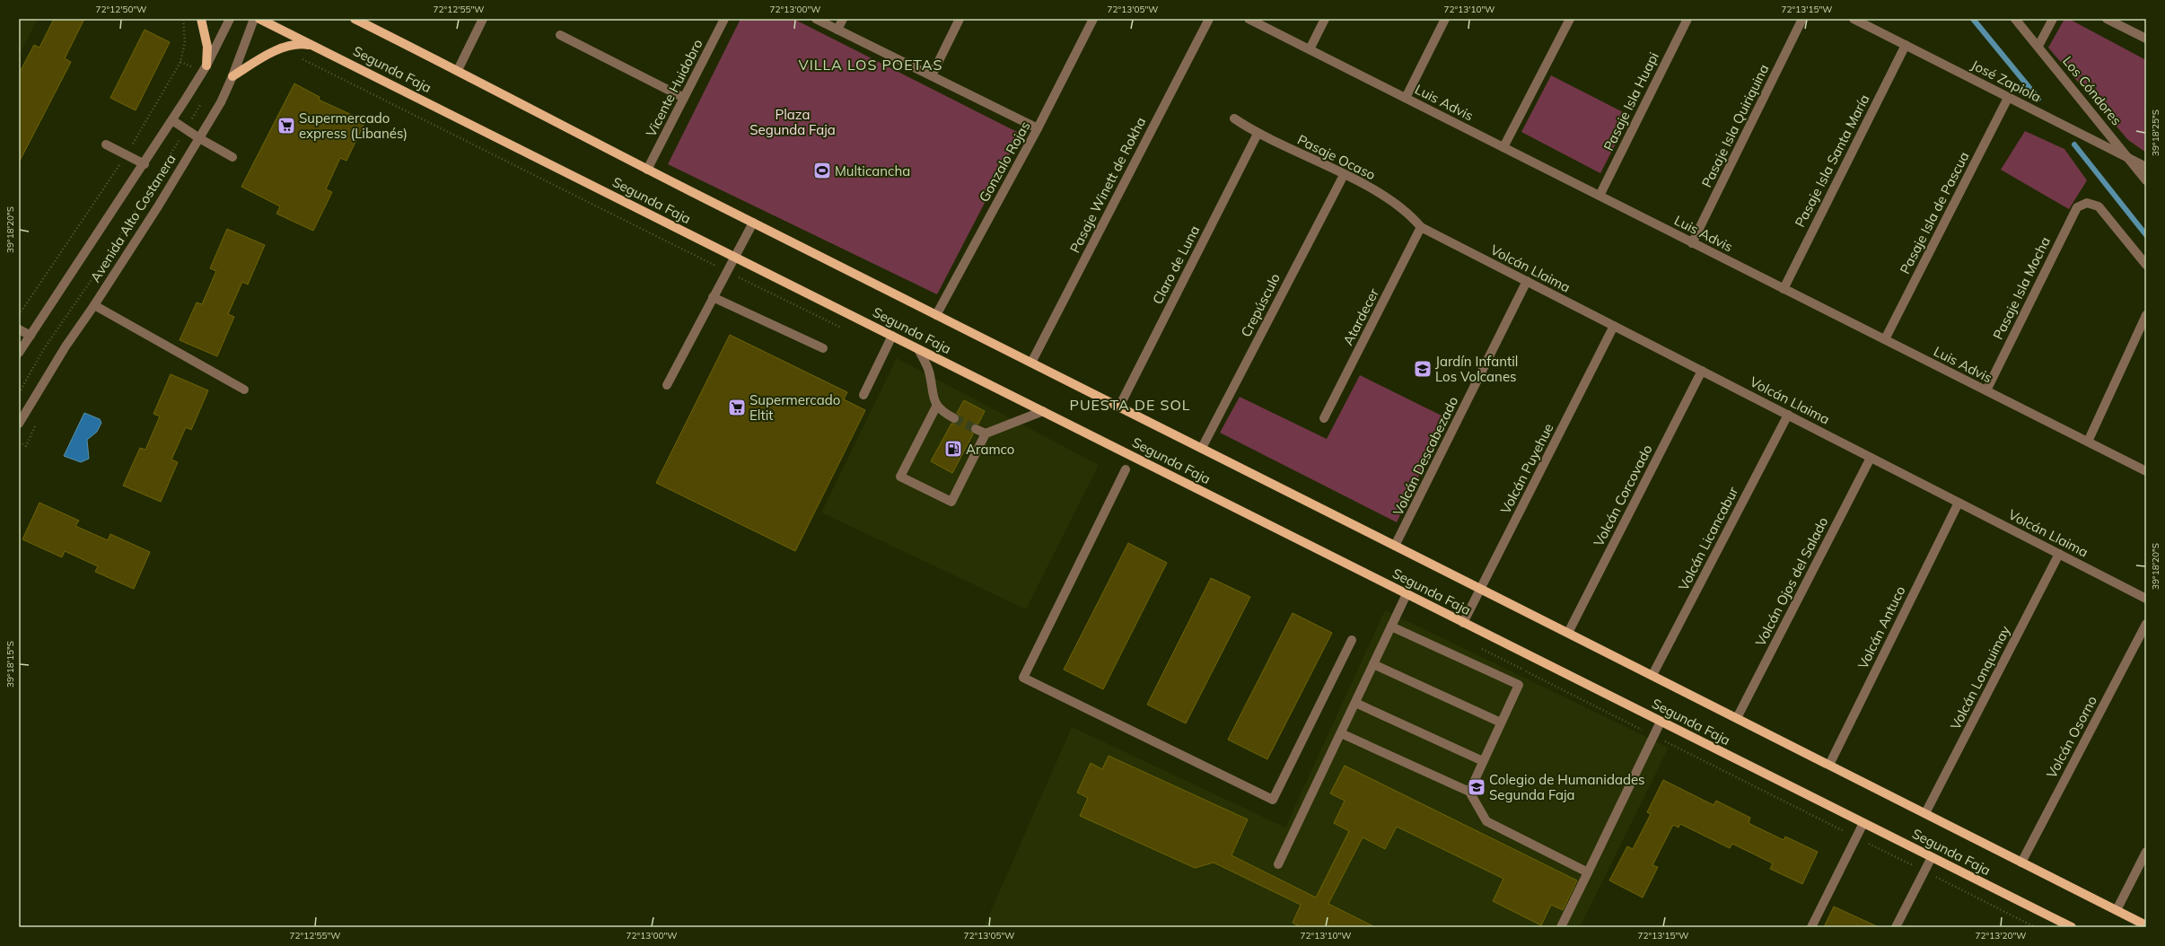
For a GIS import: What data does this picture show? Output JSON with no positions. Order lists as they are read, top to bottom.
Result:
{
  "streets": {
    "main road": ["Segunda Faja"],
    "street": [
      "José Zapiola",
      "Vicente Huidobro",
      "Los Cóndores",
      "Pasaje Isla Huapi",
      "Luis Advis",
      "Pasaje Isla Quiriquina",
      "Pasaje Ocaso",
      "Pasaje Isla Santa María",
      "Gonzalo Rojas",
      "Pasaje Winett de Rokha",
      "Pasaje Isla de Pascua",
      "Avenida Alto Costanera",
      "Claro de Luna",
      "Volcán Llaima",
      "Pasaje Isla Mocha",
      "Crepúsculo",
      "Atardecer",
      "Volcán Descabezado",
      "Volcán Puyehue",
      "Volcán Corcovado",
      "Volcán Licancabur",
      "Volcán Ojos del Salado",
      "Volcán Antuco",
      "Volcán Lonquimay",
      "Volcán Osorno"
    ]
  },
  "crossings": [
    ["Segunda Faja", "Vicente Huidobro"],
    ["Segunda Faja", "Gonzalo Rojas"],
    ["Segunda Faja", "Pasaje Winett de Rokha"],
    ["Segunda Faja", "Claro de Luna"],
    ["Segunda Faja", "Crepúsculo"],
    ["Segunda Faja", "Volcán Descabezado"],
    ["Segunda Faja", "Volcán Puyehue"],
    ["Segunda Faja", "Volcán Corcovado"],
    ["Segunda Faja", "Volcán Licancabur"],
    ["Segunda Faja", "Volcán Ojos del Salado"],
    ["Segunda Faja", "Volcán Antuco"],
    ["Segunda Faja", "Volcán Lonquimay"],
    ["Segunda Faja", "Volcán Osorno"],
    ["José Zapiola", "Los Cóndores"],
    ["José Zapiola", "Pasaje Isla Santa María"],
    ["José Zapiola", "Pasaje Isla de Pascua"],
    ["Pasaje Isla Huapi", "Luis Advis"],
    ["Luis Advis", "Pasaje Isla Quiriquina"],
    ["Luis Advis", "Pasaje Isla Santa María"],
    ["Luis Advis", "Pasaje Isla de Pascua"],
    ["Luis Advis", "Pasaje Isla Mocha"],
    ["Pasaje Ocaso", "Claro de Luna"],
    ["Pasaje Ocaso", "Volcán Llaima"],
    ["Pasaje Ocaso", "Crepúsculo"],
    ["Pasaje Ocaso", "Atardecer"],
    ["Volcán Llaima", "Atardecer"],
    ["Volcán Llaima", "Volcán Descabezado"],
    ["Volcán Llaima", "Volcán Puyehue"],
    ["Volcán Llaima", "Volcán Corcovado"],
    ["Volcán Llaima", "Volcán Licancabur"],
    ["Volcán Llaima", "Volcán Ojos del Salado"],
    ["Volcán Llaima", "Volcán Antuco"],
    ["Volcán Llaima", "Volcán Lonquimay"]
  ],
  "districts": ["VILLA LOS POETAS", "PUESTA DE SOL"],
  "parks": ["Plaza Segunda Faja"],
  "places": {
    "supermarket": ["Supermercado express (Libanés)", "Supermercado Eltit"],
    "sports": ["Multicancha"],
    "school or university": ["Jardín Infantil Los Volcanes", "Colegio de Humanidades Segunda Faja"],
    "fuel station": ["Aramco"]
  },
  "coordinates": [
    "72°12'50\"W",
    "72°12'55\"W",
    "72°13'00\"W",
    "72°13'05\"W",
    "72°13'10\"W",
    "72°13'15\"W",
    "39°18'25\"S",
    "39°18'20\"S",
    "39°18'15\"S",
    "72°13'20\"W"
  ]
}
